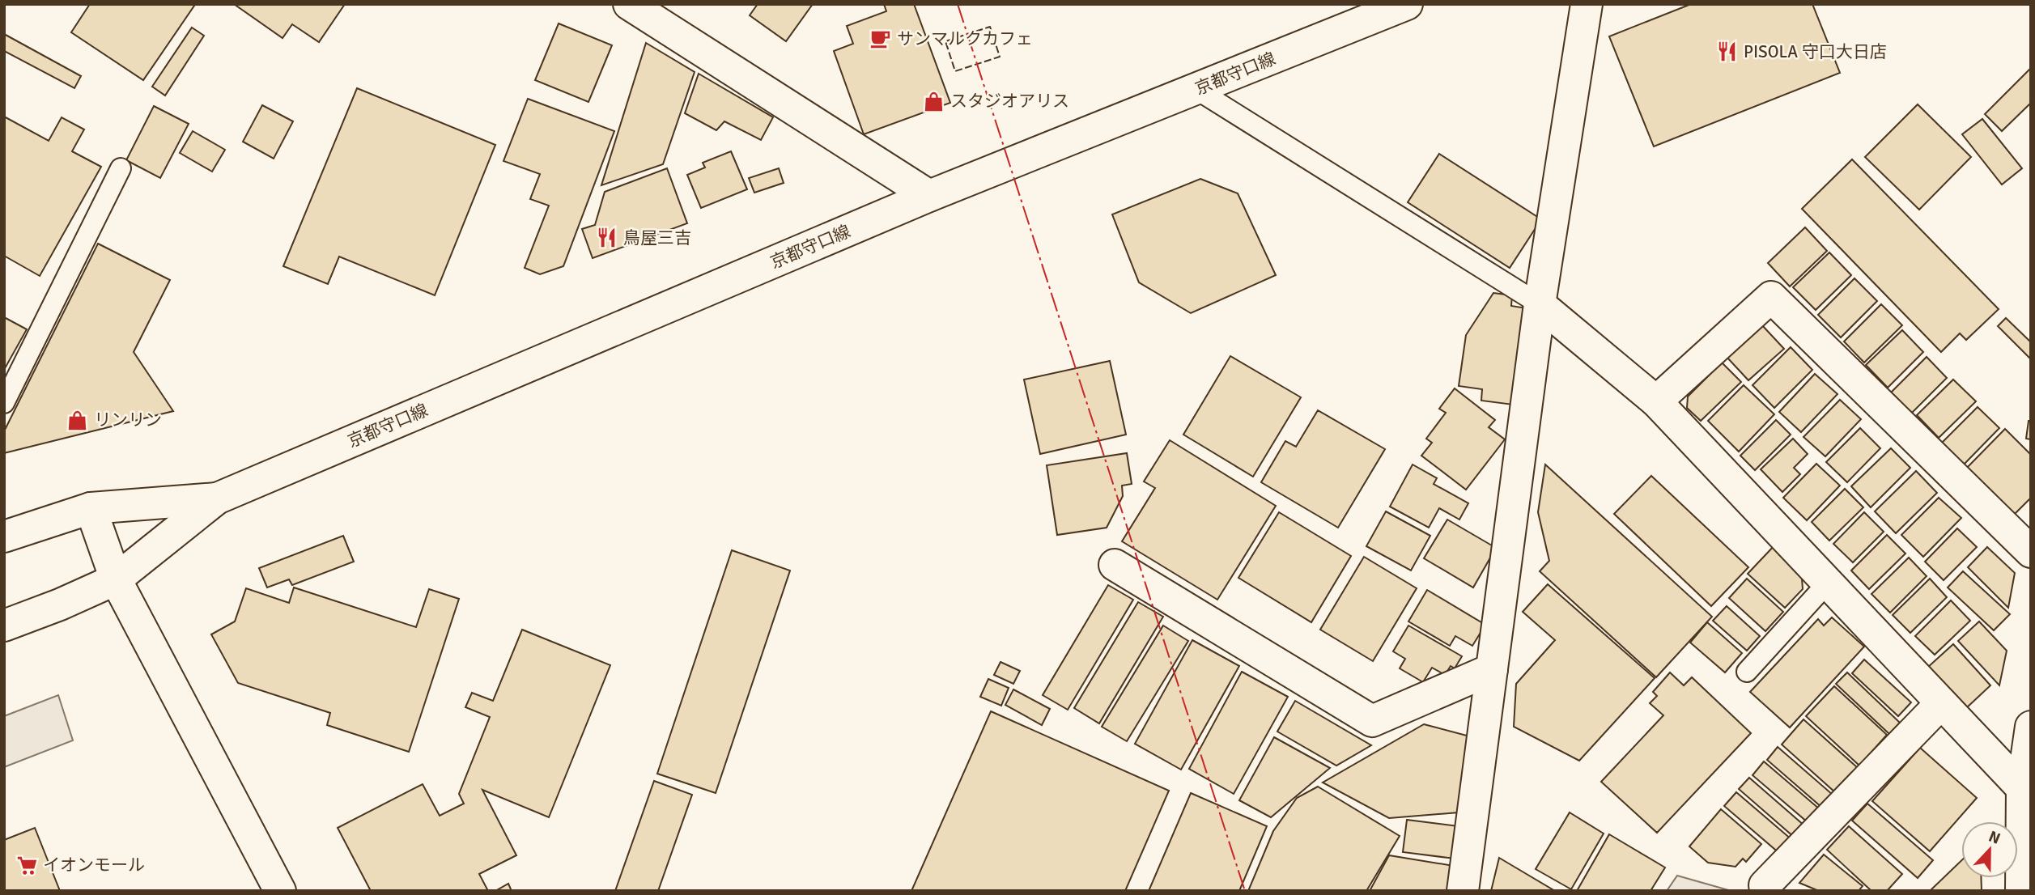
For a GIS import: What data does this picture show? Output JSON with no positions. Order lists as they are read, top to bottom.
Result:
{
  "streets": {
    "street": ["京都守口線"]
  },
  "places": {
    "cafe": ["サンマルクカフェ"],
    "restaurant": ["PISOLA 守口大日店", "鳥屋三吉"],
    "shop": ["スタジオアリス", "リンリン"],
    "supermarket": ["イオンモール"]
  },
  "north": "top"
}
